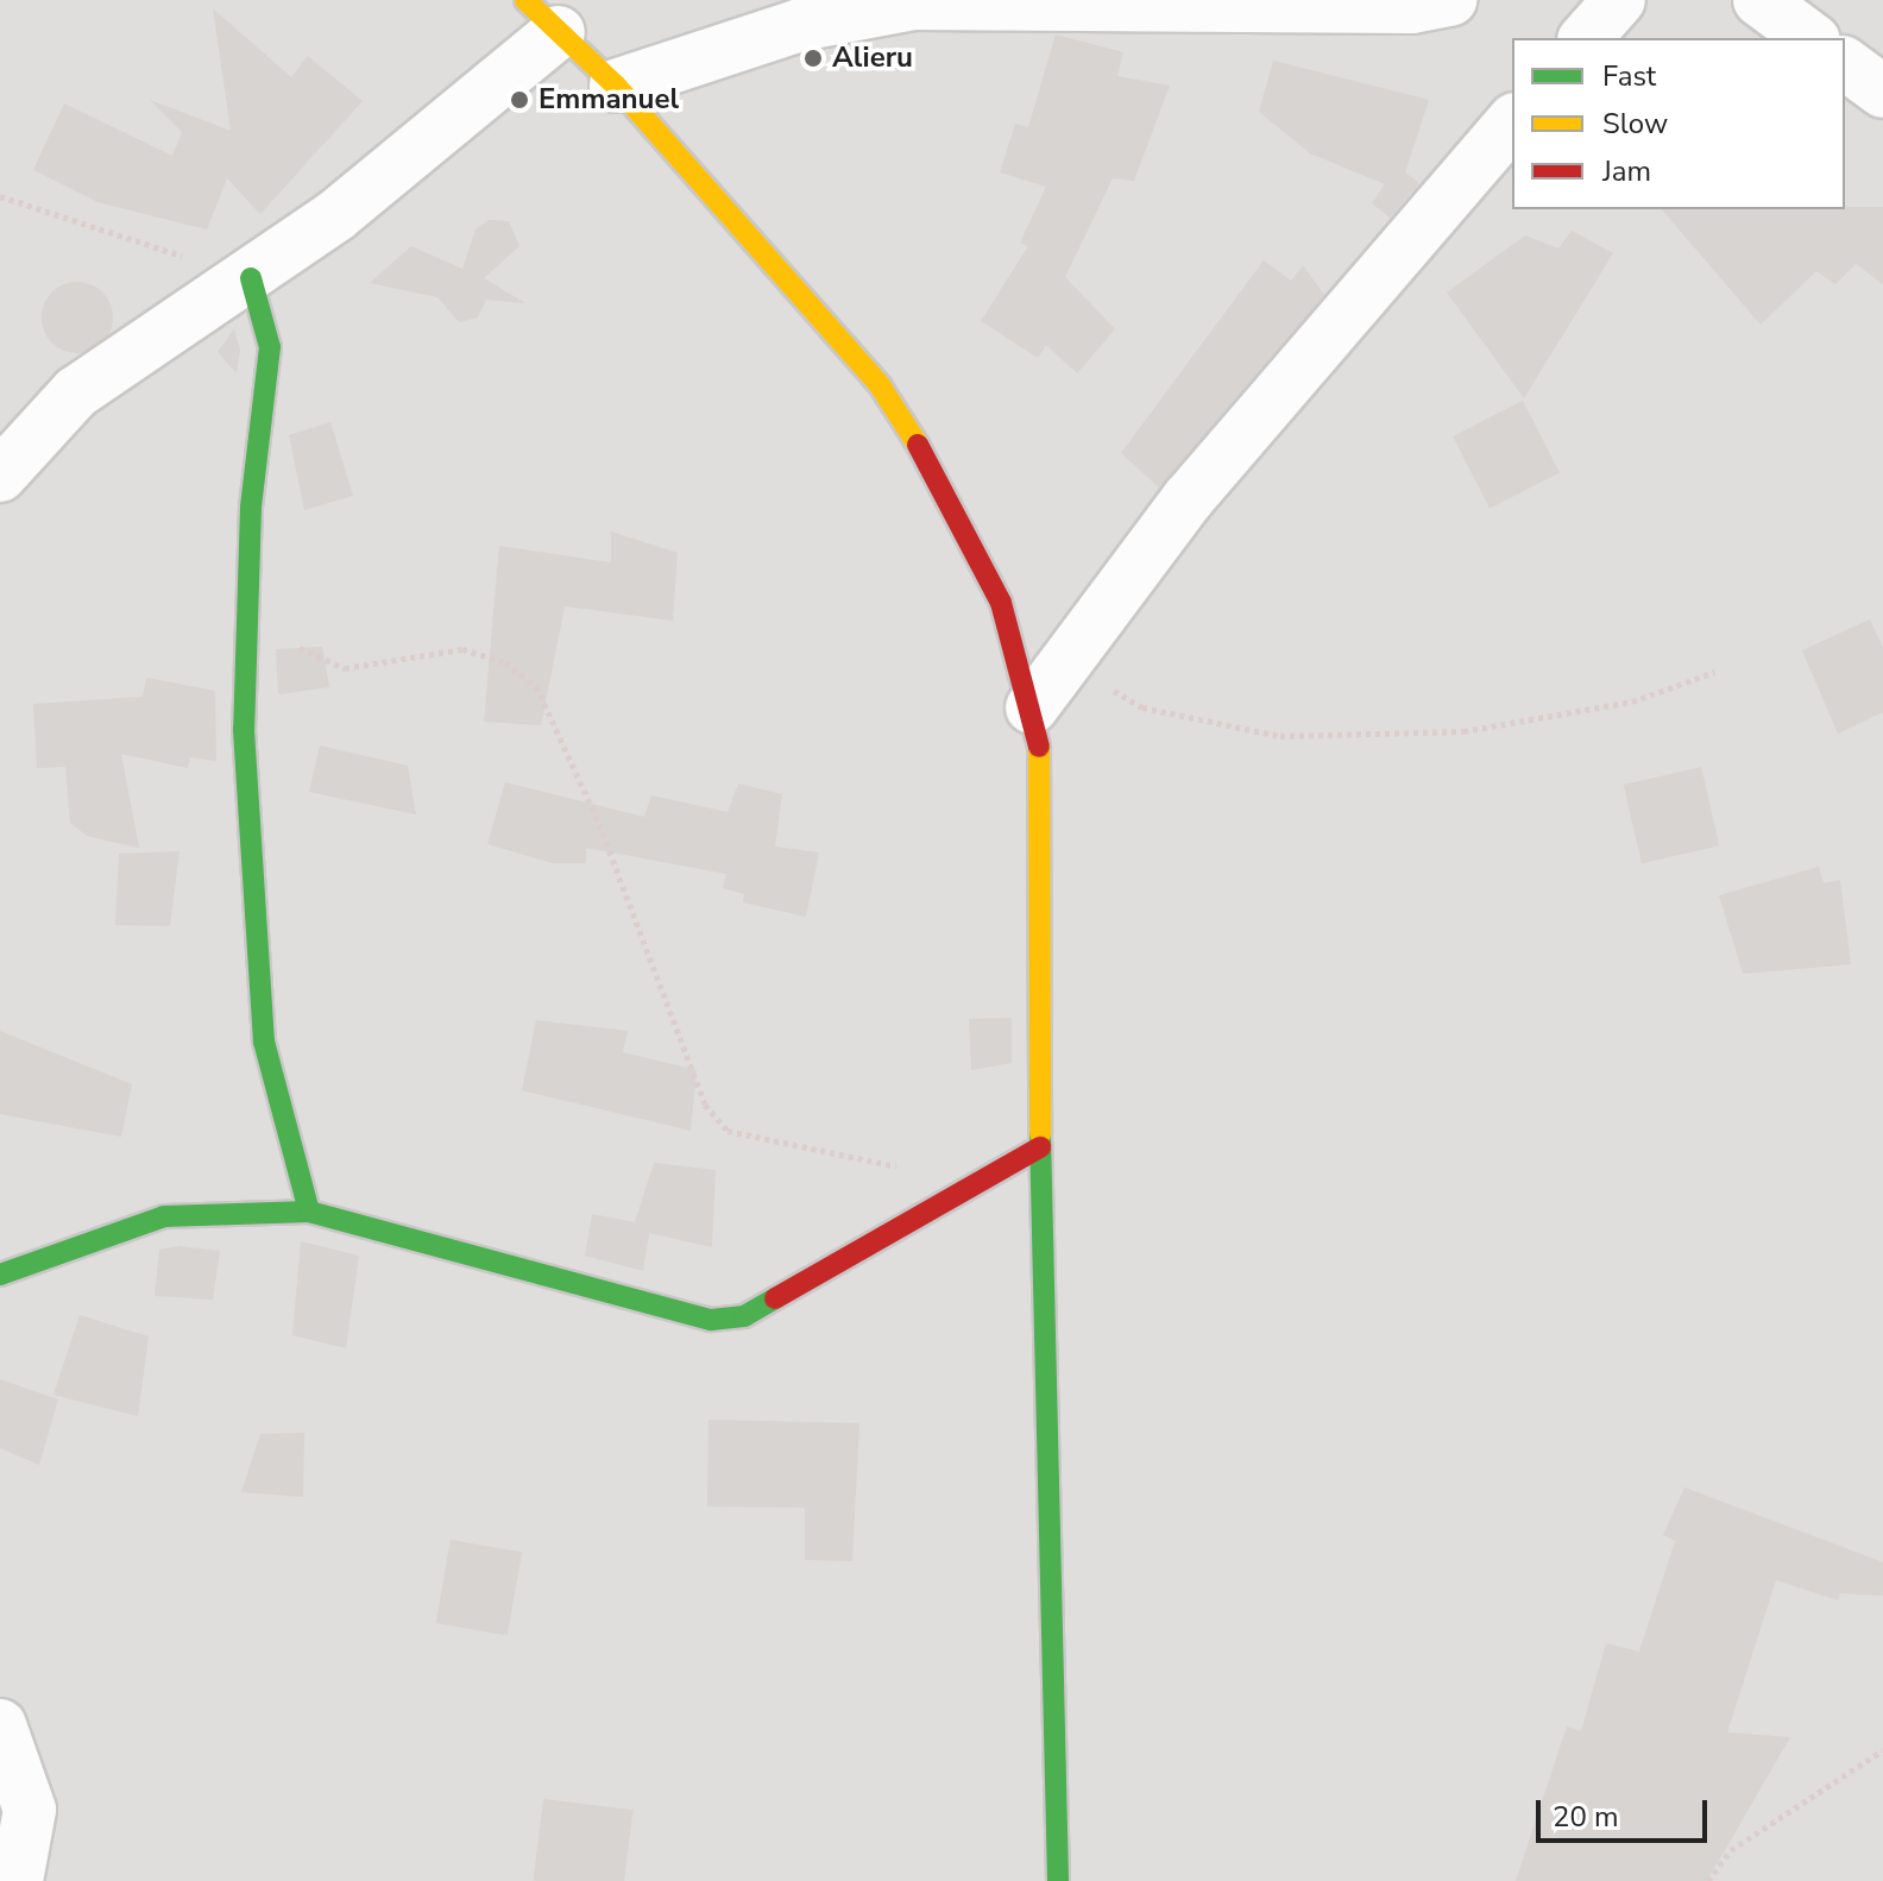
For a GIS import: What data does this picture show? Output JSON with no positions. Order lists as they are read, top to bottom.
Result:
{
  "places": ["Alieru", "Emmanuel"],
  "legend": ["Fast", "Slow", "Jam"],
  "scale_bar": "20 m"
}
